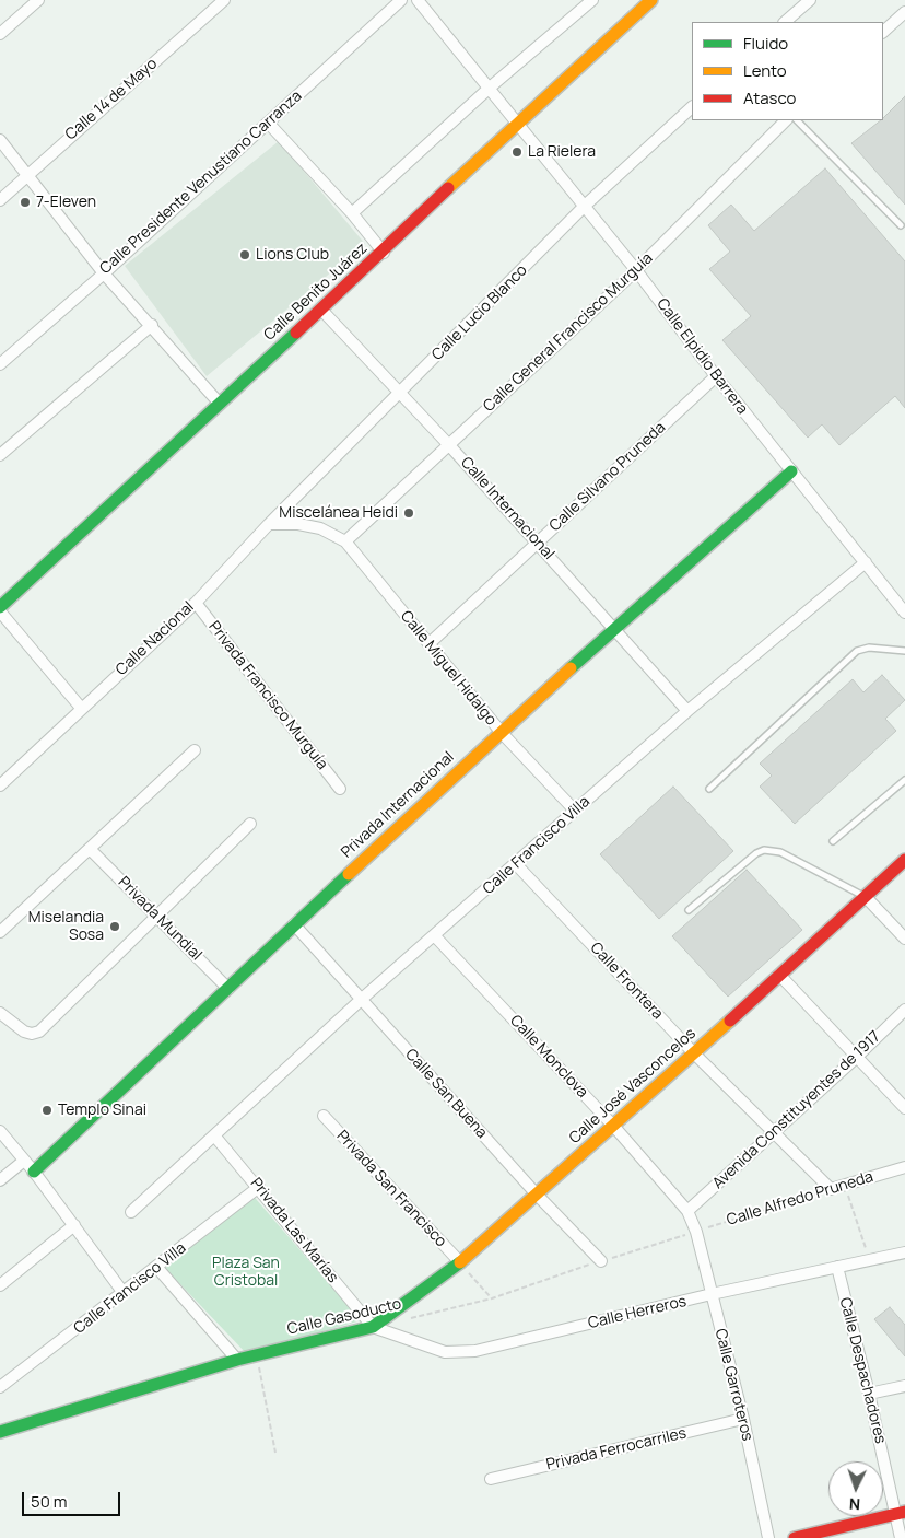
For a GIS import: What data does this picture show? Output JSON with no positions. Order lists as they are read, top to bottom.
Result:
{
  "streets": {
    "street": [
      "Calle 14 de Mayo",
      "Calle Presidente Venustiano Carranza",
      "Calle Benito Juárez",
      "Calle Lucio Blanco",
      "Calle General Francisco Murguía",
      "Calle Elpidio Barrera",
      "Calle Silvano Pruneda",
      "Calle Internacional",
      "Calle Nacional",
      "Calle Miguel Hidalgo",
      "Privada Francisco Murguía",
      "Privada Internacional",
      "Calle Francisco Villa",
      "Privada Mundial",
      "Calle Frontera",
      "Calle Monclova",
      "Calle José Vasconcelos",
      "Calle San Buena",
      "Avenida Constituyentes de 1917",
      "Privada San Francisco",
      "Calle Alfredo Pruneda",
      "Privada Las Marías",
      "Calle Herreros",
      "Calle Gasoducto",
      "Calle Despachadores",
      "Calle Garroteros",
      "Privada Ferrocarriles"
    ]
  },
  "crossings": [
    ["Calle Benito Juárez", "Calle Elpidio Barrera"],
    ["Calle Benito Juárez", "Calle Internacional"],
    ["Calle Lucio Blanco", "Calle Elpidio Barrera"],
    ["Calle Lucio Blanco", "Calle Internacional"],
    ["Calle Lucio Blanco", "Calle Nacional"],
    ["Calle Lucio Blanco", "Calle Miguel Hidalgo"],
    ["Calle General Francisco Murguía", "Calle Elpidio Barrera"],
    ["Calle General Francisco Murguía", "Calle Internacional"],
    ["Calle General Francisco Murguía", "Calle Miguel Hidalgo"],
    ["Calle Elpidio Barrera", "Calle Silvano Pruneda"],
    ["Calle Elpidio Barrera", "Privada Internacional"],
    ["Calle Elpidio Barrera", "Calle Francisco Villa"],
    ["Calle Silvano Pruneda", "Calle Internacional"],
    ["Calle Silvano Pruneda", "Calle Miguel Hidalgo"],
    ["Calle Internacional", "Privada Internacional"],
    ["Calle Internacional", "Calle Francisco Villa"],
    ["Calle Nacional", "Calle Miguel Hidalgo"],
    ["Calle Nacional", "Privada Francisco Murguía"],
    ["Calle Miguel Hidalgo", "Privada Internacional"],
    ["Calle Miguel Hidalgo", "Calle Francisco Villa"],
    ["Privada Internacional", "Privada Mundial"],
    ["Privada Internacional", "Calle San Buena"],
    ["Calle Francisco Villa", "Calle Frontera"],
    ["Calle Francisco Villa", "Calle Monclova"],
    ["Calle Francisco Villa", "Calle San Buena"],
    ["Calle Francisco Villa", "Privada Las Marías"],
    ["Calle Frontera", "Calle José Vasconcelos"],
    ["Calle Frontera", "Avenida Constituyentes de 1917"],
    ["Calle Frontera", "Calle Alfredo Pruneda"],
    ["Calle Monclova", "Calle José Vasconcelos"],
    ["Calle Monclova", "Avenida Constituyentes de 1917"],
    ["Calle Monclova", "Calle Alfredo Pruneda"],
    ["Calle Monclova", "Calle Gasoducto"],
    ["Calle Monclova", "Calle Garroteros"],
    ["Calle José Vasconcelos", "Calle San Buena"],
    ["Calle José Vasconcelos", "Privada San Francisco"],
    ["Calle José Vasconcelos", "Privada Las Marías"],
    ["Calle José Vasconcelos", "Calle Herreros"],
    ["Calle José Vasconcelos", "Calle Gasoducto"],
    ["Calle San Buena", "Calle Gasoducto"],
    ["Calle Alfredo Pruneda", "Calle Gasoducto"],
    ["Calle Alfredo Pruneda", "Calle Garroteros"],
    ["Privada Las Marías", "Calle Herreros"],
    ["Privada Las Marías", "Calle Gasoducto"],
    ["Calle Herreros", "Calle Gasoducto"],
    ["Calle Herreros", "Calle Despachadores"],
    ["Calle Herreros", "Calle Garroteros"],
    ["Calle Gasoducto", "Calle Garroteros"],
    ["Calle Garroteros", "Privada Ferrocarriles"]
  ],
  "parks": ["Plaza San Cristobal"],
  "places": [
    "La Rielera",
    "7-Eleven",
    "Lions Club",
    "Miscelánea Heidi",
    "Miselandia Sosa",
    "Templo Sinai"
  ],
  "legend": ["Fluido", "Lento", "Atasco"],
  "scale_bar": "50 m",
  "north": "bottom"
}
